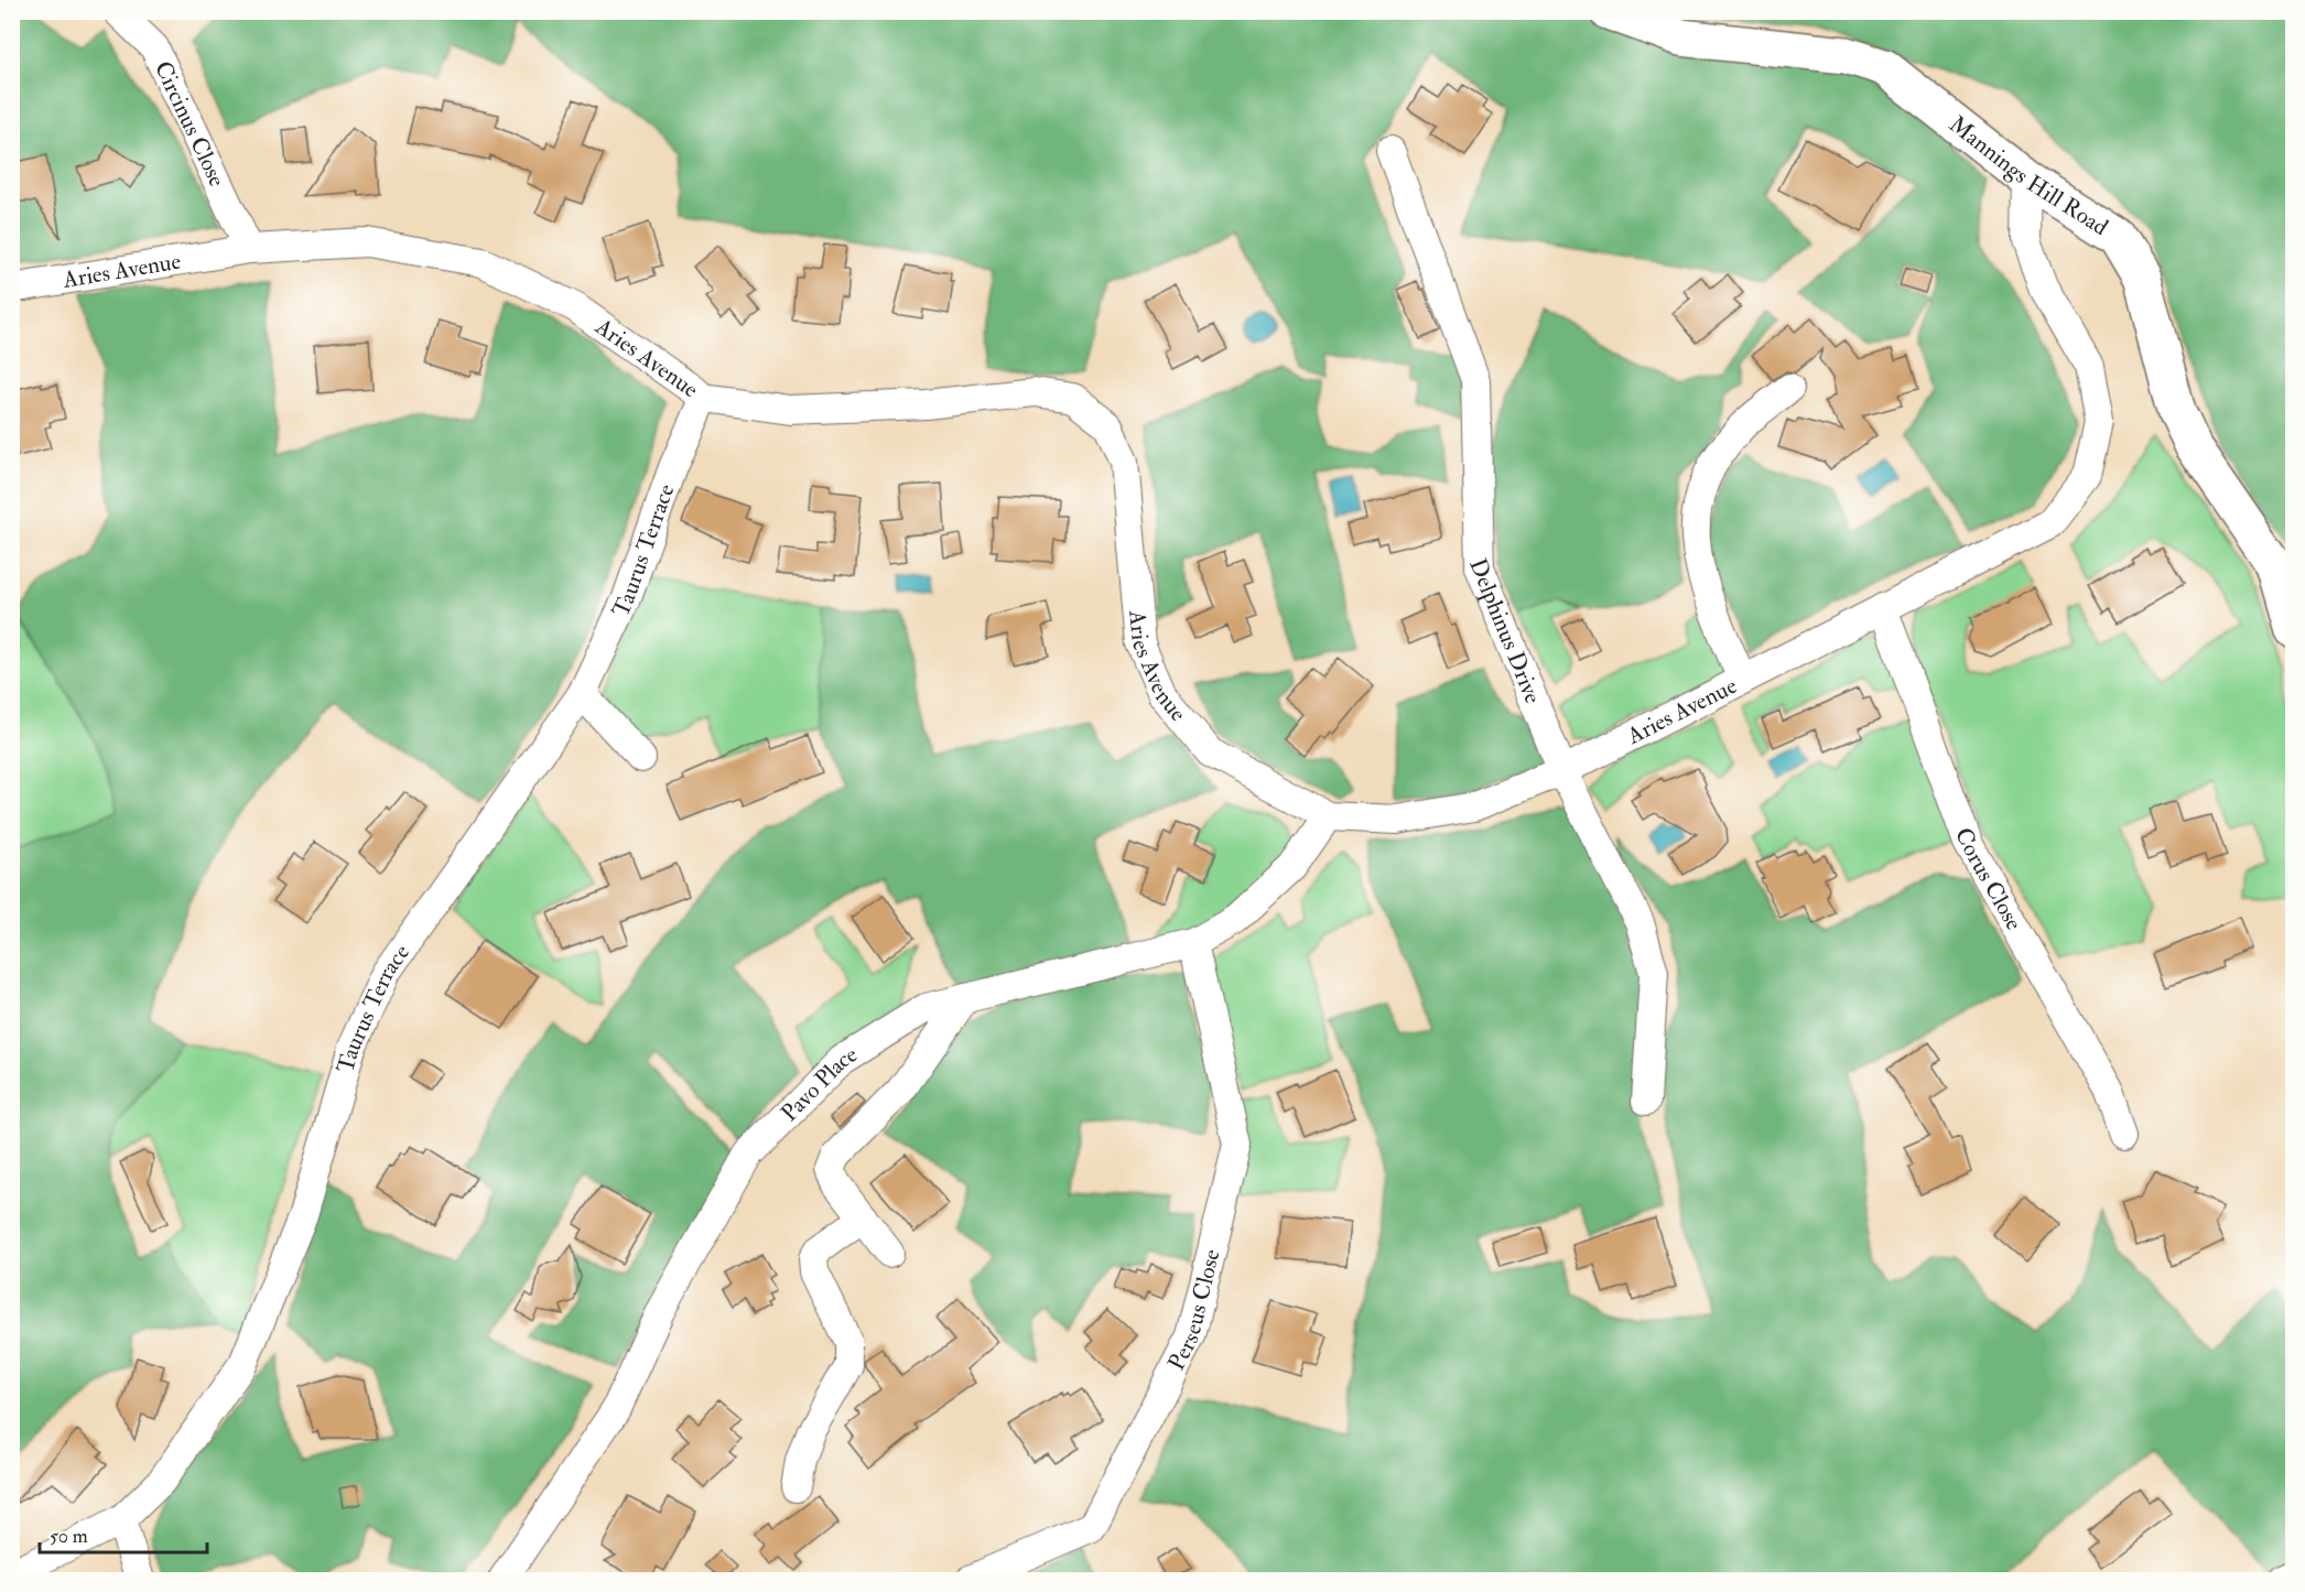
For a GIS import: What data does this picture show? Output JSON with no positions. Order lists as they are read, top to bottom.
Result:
{
  "streets": {
    "main road": ["Mannings Hill Road"],
    "street": [
      "Circinus Close",
      "Aries Avenue",
      "Taurus Terrace",
      "Delphinus Drive",
      "Corus Close",
      "Pavo Place",
      "Perseus Close"
    ]
  },
  "crossings": [
    ["Circinus Close", "Aries Avenue"],
    ["Mannings Hill Road", "Aries Avenue"],
    ["Aries Avenue", "Taurus Terrace"],
    ["Aries Avenue", "Delphinus Drive"],
    ["Aries Avenue", "Corus Close"],
    ["Aries Avenue", "Pavo Place"],
    ["Pavo Place", "Perseus Close"]
  ],
  "scale_bar": "50 m"
}
